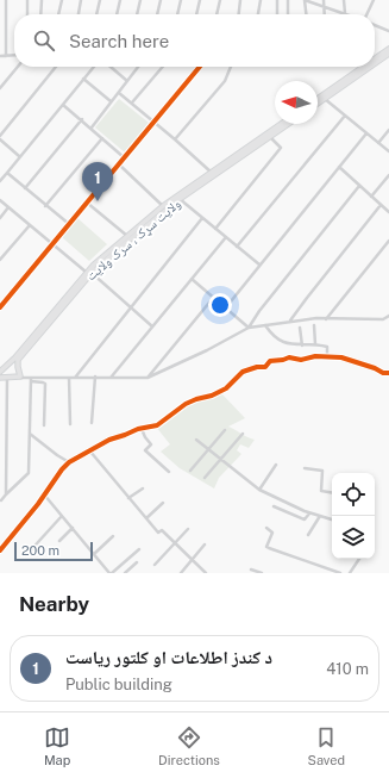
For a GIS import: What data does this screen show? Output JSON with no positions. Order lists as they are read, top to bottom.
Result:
{
  "streets": {
    "main road": ["ولایت سړک ، سرک ولایت"]
  },
  "scale_bar": "200 m",
  "north": "left",
  "page": {
    "search": "Search here",
    "pins": "1",
    "scale": "200 m",
    "heading": "Nearby",
    "list": [
      {
        "mark": "1",
        "name": "د کندز اطلاعات او کلتور ریاست",
        "note": "Public building",
        "value": "410 m"
      }
    ],
    "nav": ["Map", "Directions", "Saved"]
  }
}
